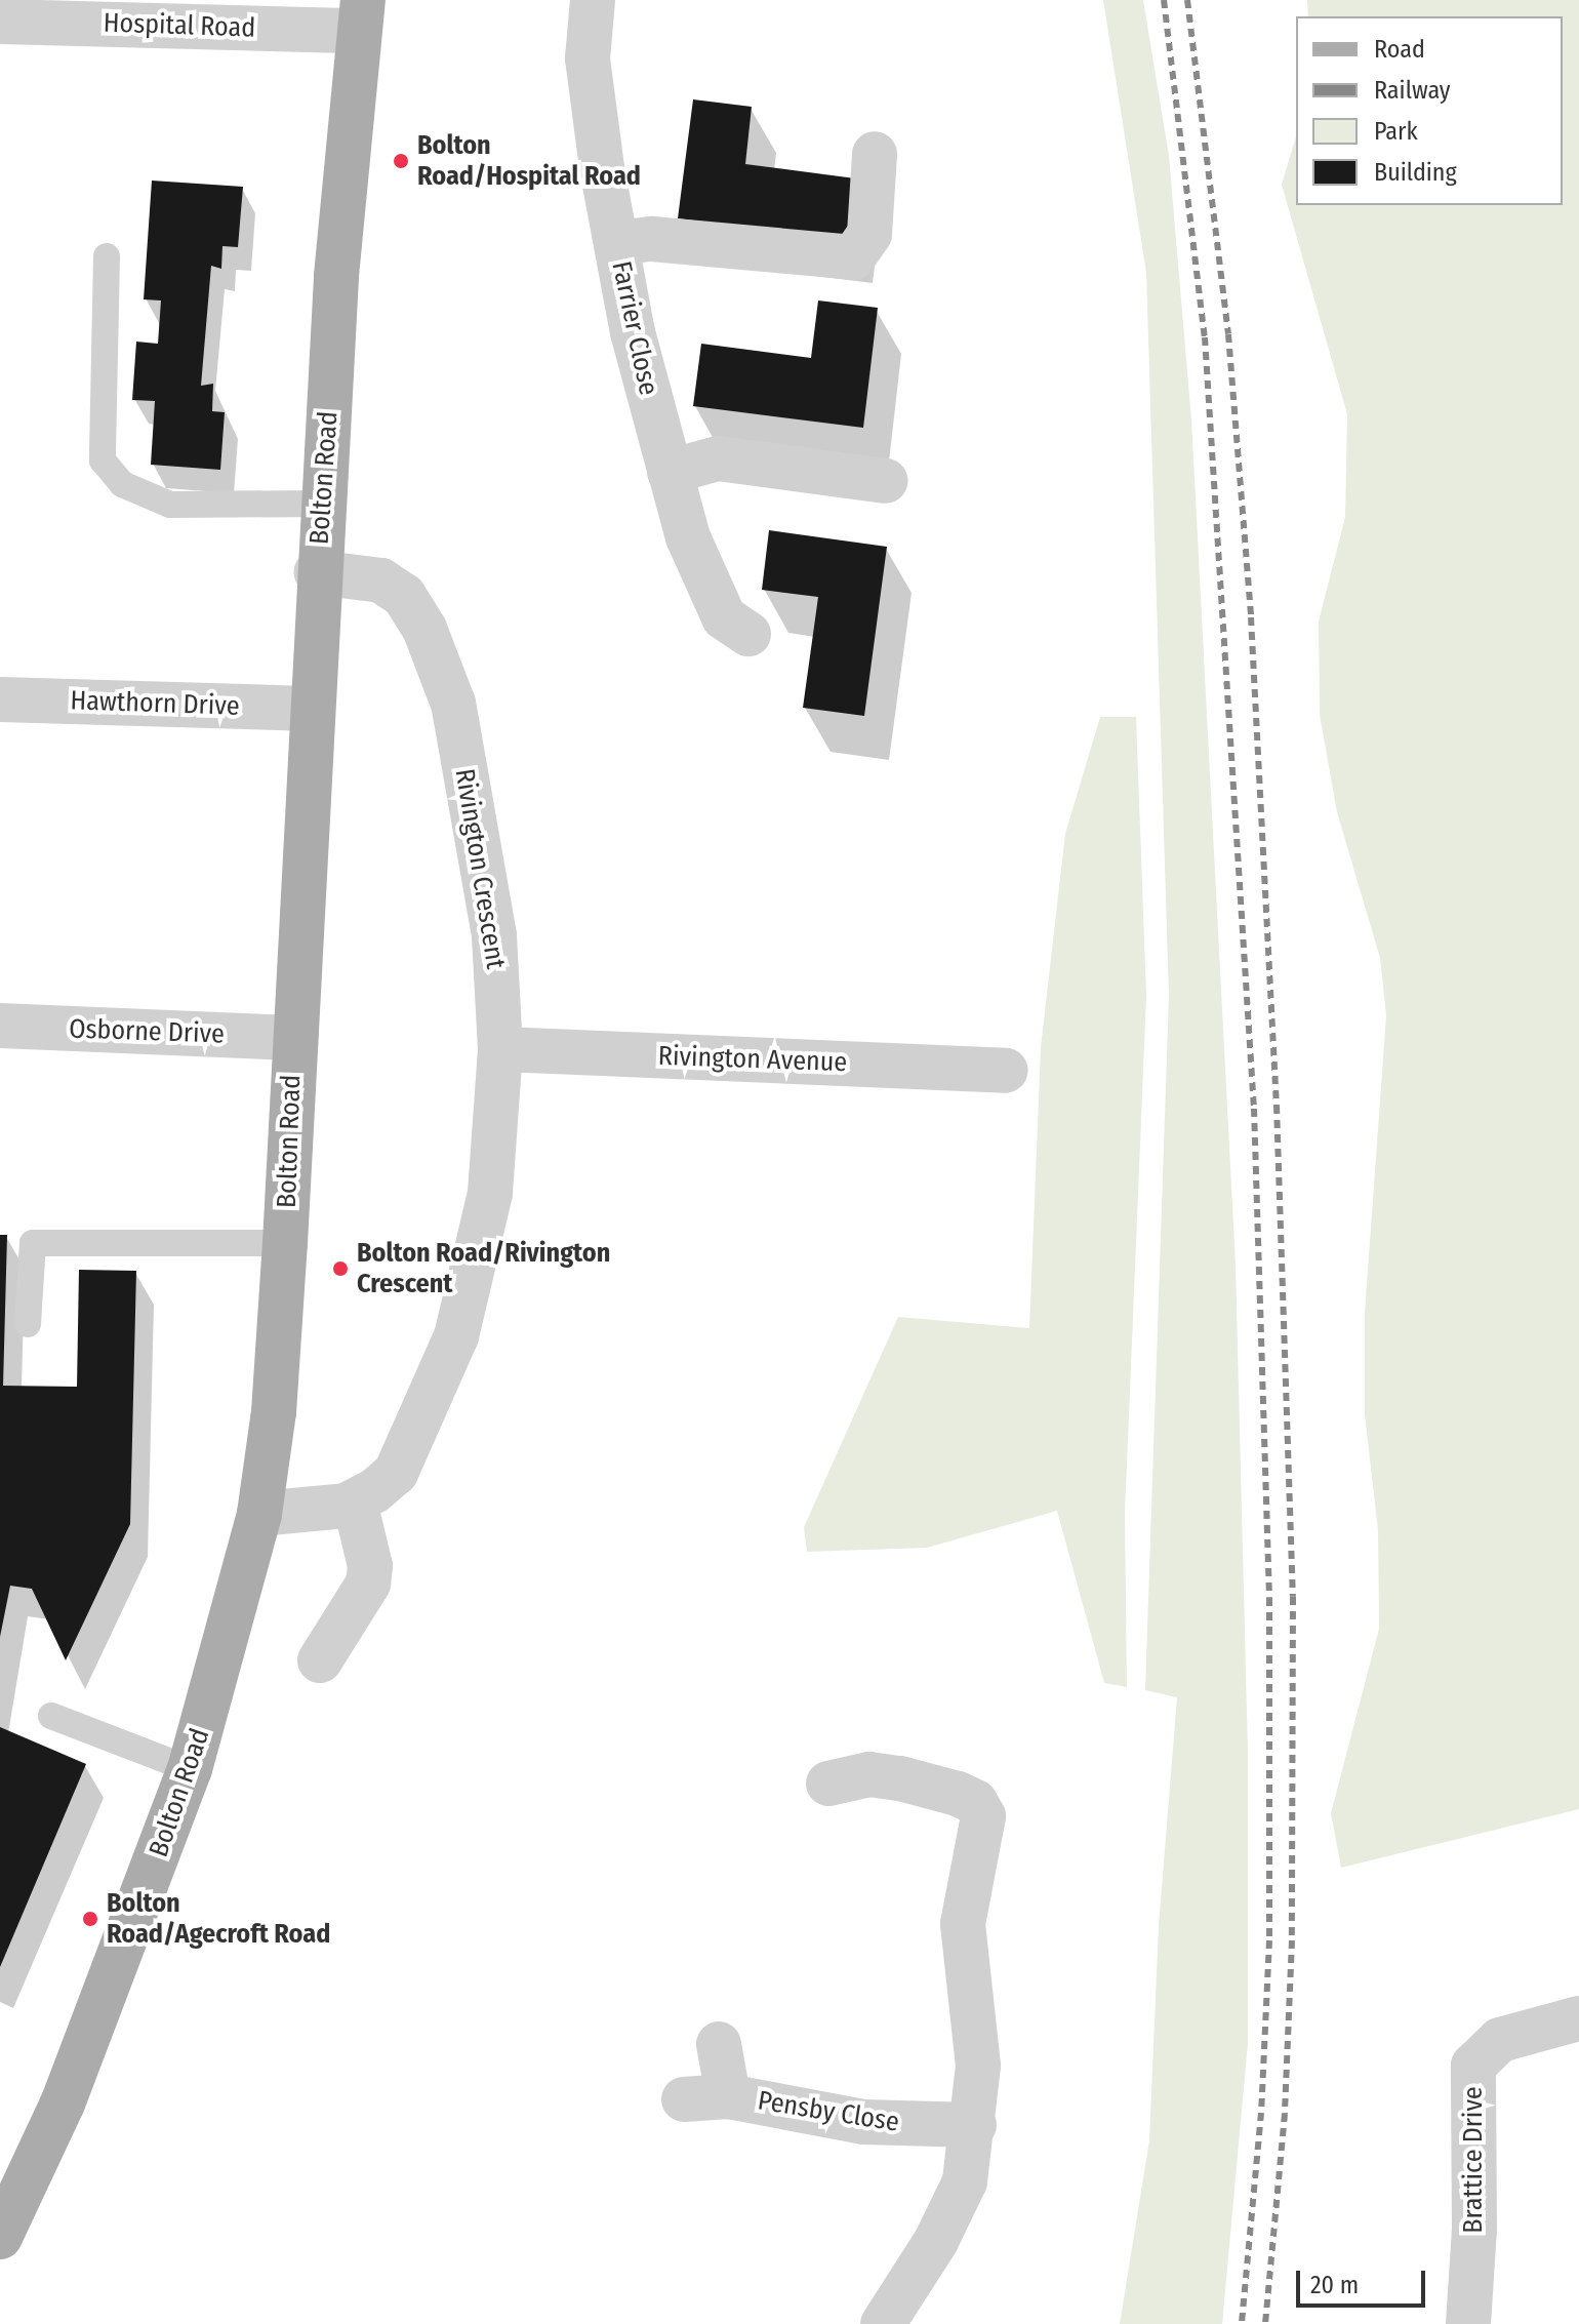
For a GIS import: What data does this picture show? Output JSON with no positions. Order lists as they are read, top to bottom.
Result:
{
  "streets": {
    "main road": ["Bolton Road"],
    "street": [
      "Hospital Road",
      "Farrier Close",
      "Hawthorn Drive",
      "Rivington Crescent",
      "Osborne Drive",
      "Rivington Avenue",
      "Pensby Close",
      "Brattice Drive"
    ]
  },
  "crossings": [
    ["Hospital Road", "Bolton Road"],
    ["Bolton Road", "Hawthorn Drive"],
    ["Bolton Road", "Rivington Crescent"],
    ["Bolton Road", "Osborne Drive"],
    ["Rivington Crescent", "Rivington Avenue"]
  ],
  "places": ["Bolton Road/Hospital Road", "Bolton Road/Rivington Crescent", "Bolton Road/Agecroft Road"],
  "legend": [
    "Road",
    "Railway",
    "Park",
    "Building"
  ],
  "scale_bar": "20 m"
}
